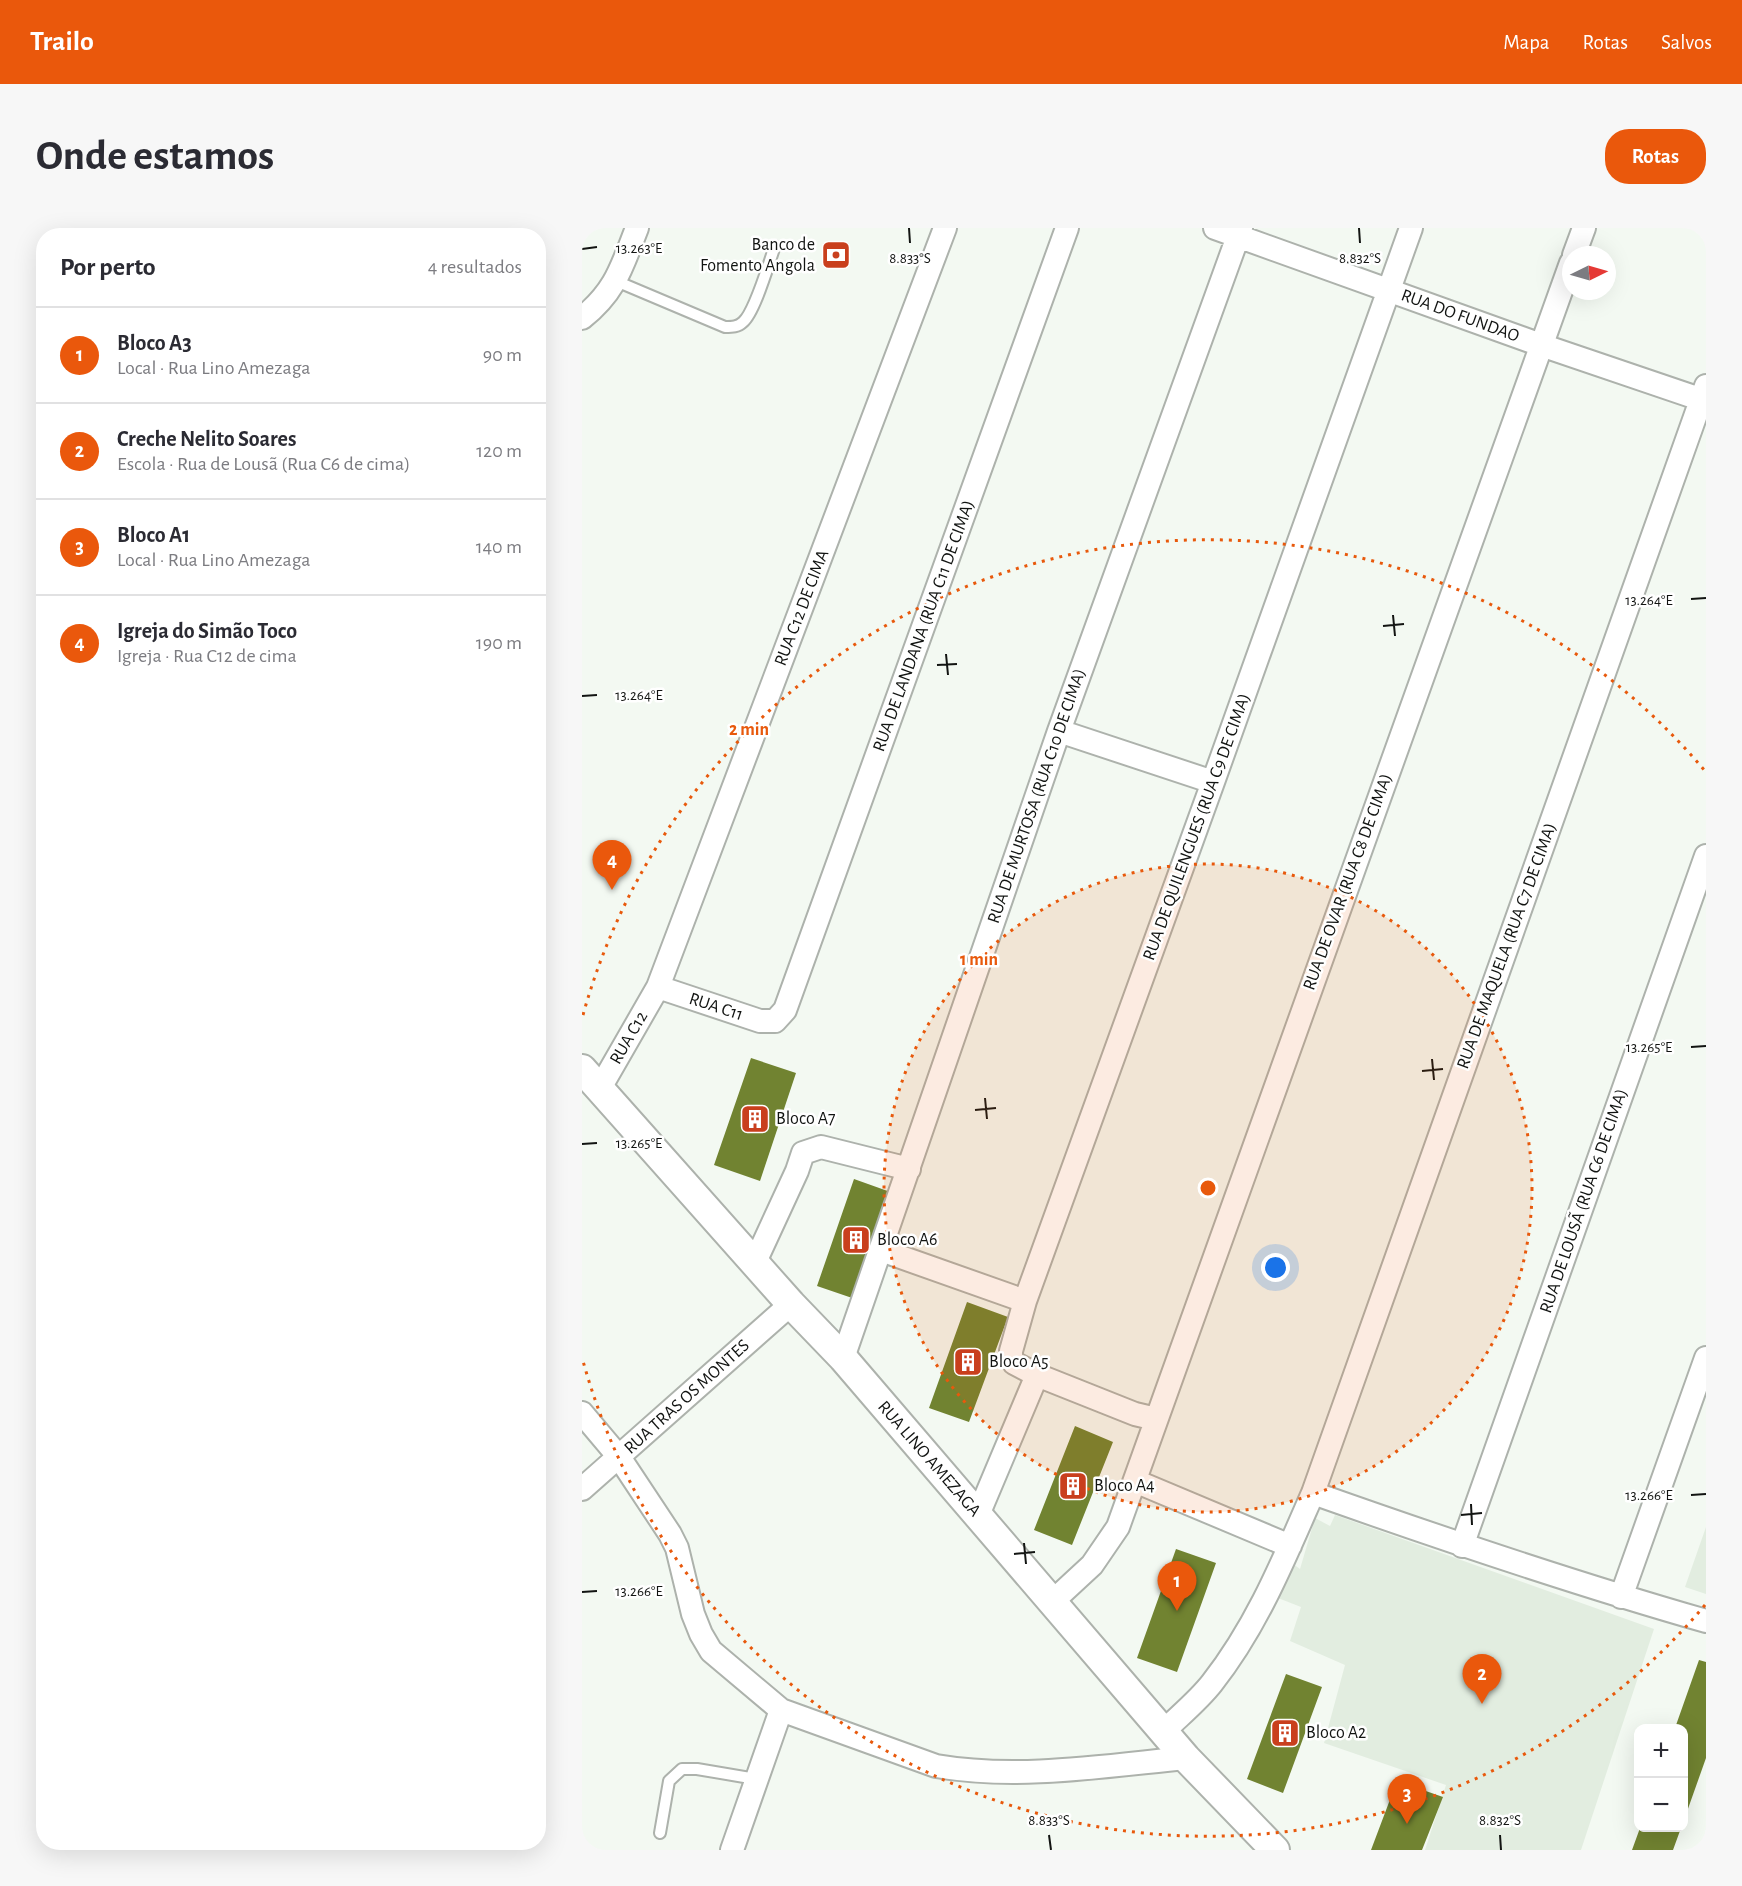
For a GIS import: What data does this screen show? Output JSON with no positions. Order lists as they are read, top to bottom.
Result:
{
  "streets": {
    "street": [
      "RUA DO FUNDAO",
      "RUA C12 DE CIMA",
      "RUA DE LANDANA (RUA C11 DE CIMA)",
      "RUA DE MURTOSA (RUA C10 DE CIMA)",
      "RUA DE QUILENGUES (RUA C9 DE CIMA)",
      "RUA DE OVAR (RUA C8 DE CIMA)",
      "RUA DE MAQUELA (RUA C7 DE CIMA)",
      "RUA C11",
      "RUA C12",
      "RUA DE LOUSÃ (RUA C6 DE CIMA)",
      "RUA TRAS OS MONTES",
      "RUA LINO AMEZAGA"
    ]
  },
  "crossings": [
    ["RUA DO FUNDAO", "RUA DE MURTOSA (RUA C10 DE CIMA)"],
    ["RUA DO FUNDAO", "RUA DE QUILENGUES (RUA C9 DE CIMA)"],
    ["RUA DO FUNDAO", "RUA DE OVAR (RUA C8 DE CIMA)"],
    ["RUA DO FUNDAO", "RUA DE MAQUELA (RUA C7 DE CIMA)"],
    ["RUA C12 DE CIMA", "RUA C11"],
    ["RUA C12 DE CIMA", "RUA C12"],
    ["RUA DE LANDANA (RUA C11 DE CIMA)", "RUA C11"],
    ["RUA DE MURTOSA (RUA C10 DE CIMA)", "RUA LINO AMEZAGA"],
    ["RUA DE OVAR (RUA C8 DE CIMA)", "RUA LINO AMEZAGA"],
    ["RUA DE MAQUELA (RUA C7 DE CIMA)", "RUA LINO AMEZAGA"],
    ["RUA C11", "RUA C12"],
    ["RUA C12", "RUA LINO AMEZAGA"],
    ["RUA TRAS OS MONTES", "RUA LINO AMEZAGA"]
  ],
  "places": {
    "bank": ["Banco de Fomento Angola"],
    "building": [
      "Bloco A7",
      "Bloco A6",
      "Bloco A5",
      "Bloco A4",
      "Bloco A2"
    ]
  },
  "north": "right",
  "page": {
    "header": "Trailo",
    "nav": ["Mapa", "Rotas", "Salvos"],
    "buttons": "Rotas",
    "title": "Onde estamos",
    "heading": ["Por perto", "4 resultados"],
    "list": [
      {
        "mark": "1",
        "name": "Bloco A3",
        "note": "Local · Rua Lino Amezaga",
        "value": "90 m"
      },
      {
        "mark": "2",
        "name": "Creche Nelito Soares",
        "note": "Escola · Rua de Lousã (Rua C6 de cima)",
        "value": "120 m"
      },
      {
        "mark": "3",
        "name": "Bloco A1",
        "note": "Local · Rua Lino Amezaga",
        "value": "140 m"
      },
      {
        "mark": "4",
        "name": "Igreja do Simão Toco",
        "note": "Igreja · Rua C12 de cima",
        "value": "190 m"
      }
    ],
    "pins": [
      "4",
      "1",
      "2",
      "3"
    ],
    "map_buttons": ["+", "−"]
  },
  "coordinates": [
    "13.263°E",
    "8.833°S",
    "8.832°S",
    "13.264°E",
    "13.265°E",
    "13.266°E"
  ],
  "rings": ["2 min", "1 min"]
}
